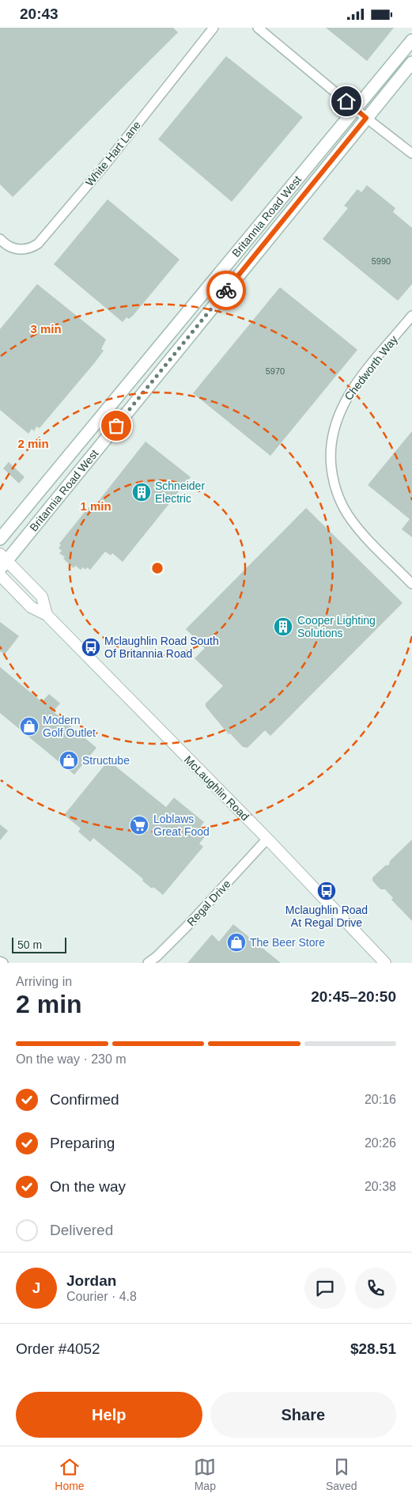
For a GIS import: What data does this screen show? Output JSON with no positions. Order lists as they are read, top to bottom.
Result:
{
  "streets": {
    "main road": ["Britannia Road West"],
    "street": [
      "White Hart Lane",
      "Chedworth Way",
      "McLaughlin Road",
      "Regal Drive"
    ]
  },
  "crossings": [
    ["Britannia Road West", "McLaughlin Road"],
    ["McLaughlin Road", "Regal Drive"]
  ],
  "places": {
    "building": ["Schneider Electric", "Cooper Lighting Solutions"],
    "bus stop": ["Mclaughlin Road South Of Britannia Road", "Mclaughlin Road At Regal Drive"],
    "shop": ["Modern Golf Outlet", "Structube", "The Beer Store"],
    "supermarket": ["Loblaws Great Food"]
  },
  "house_numbers": ["5990", "5970"],
  "scale_bar": "50 m",
  "page": {
    "status": "20:43",
    "scale": "50 m",
    "heading": ["2 min", "Arriving in", "20:45–20:50"],
    "panel": [
      "Jordan",
      "Courier · 4.8",
      "Order #4052",
      "$28.51"
    ],
    "bar": "On the way · 230 m",
    "list": [
      ["Confirmed", "20:16"],
      ["Preparing", "20:26"],
      ["On the way", "20:38"],
      "Delivered"
    ],
    "round": "J",
    "buttons": ["Help", "Share"],
    "tabs": ["Home", "Map", "Saved"]
  },
  "rings": ["3 min", "2 min", "1 min"]
}
